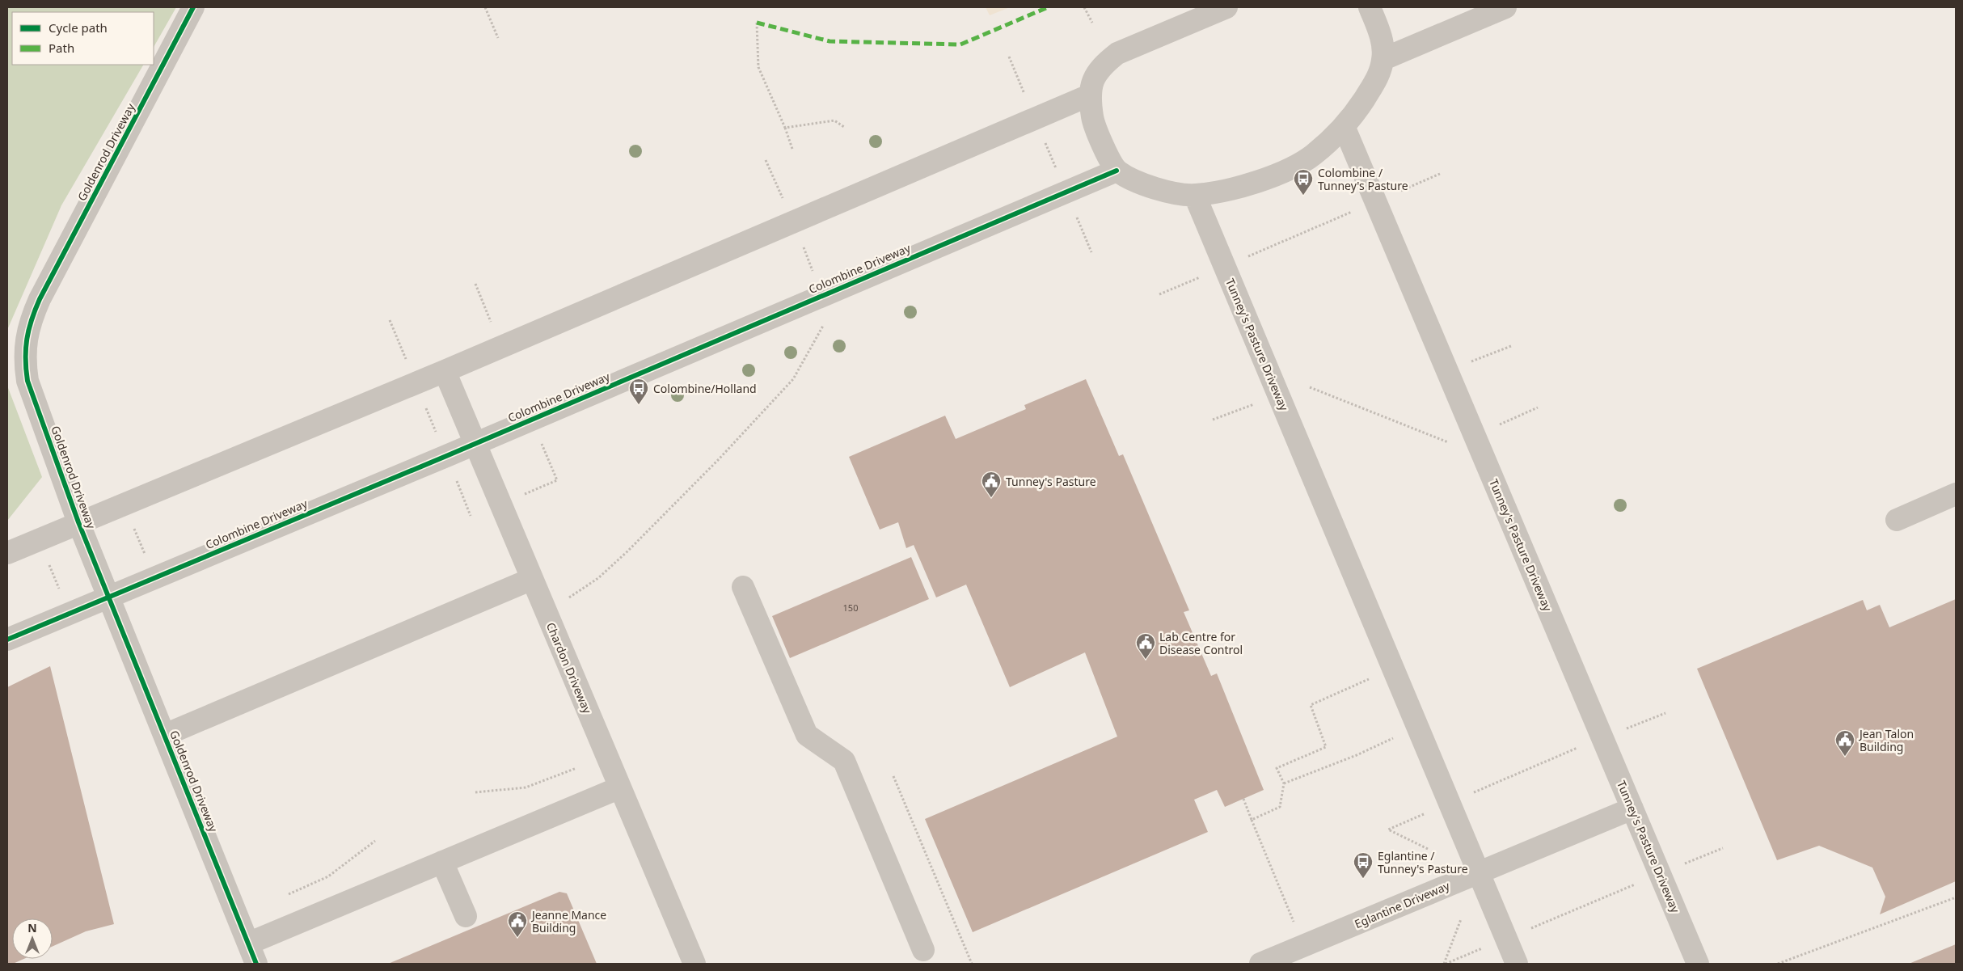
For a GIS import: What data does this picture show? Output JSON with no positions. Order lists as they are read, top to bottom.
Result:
{
  "streets": {
    "street": [
      "Goldenrod Driveway",
      "Colombine Driveway",
      "Tunney's Pasture Driveway",
      "Chardon Driveway",
      "Eglantine Driveway"
    ]
  },
  "crossings": [
    ["Goldenrod Driveway", "Colombine Driveway"],
    ["Colombine Driveway", "Chardon Driveway"],
    ["Tunney's Pasture Driveway", "Eglantine Driveway"]
  ],
  "places": {
    "bus stop": ["Colombine / Tunney's Pasture", "Colombine/Holland", "Eglantine / Tunney's Pasture"],
    "public building": [
      "Tunney's Pasture",
      "Lab Centre for Disease Control",
      "Jean Talon Building",
      "Jeanne Mance Building"
    ]
  },
  "house_numbers": ["150"],
  "legend": ["Cycle path", "Path"],
  "north": "top"
}
